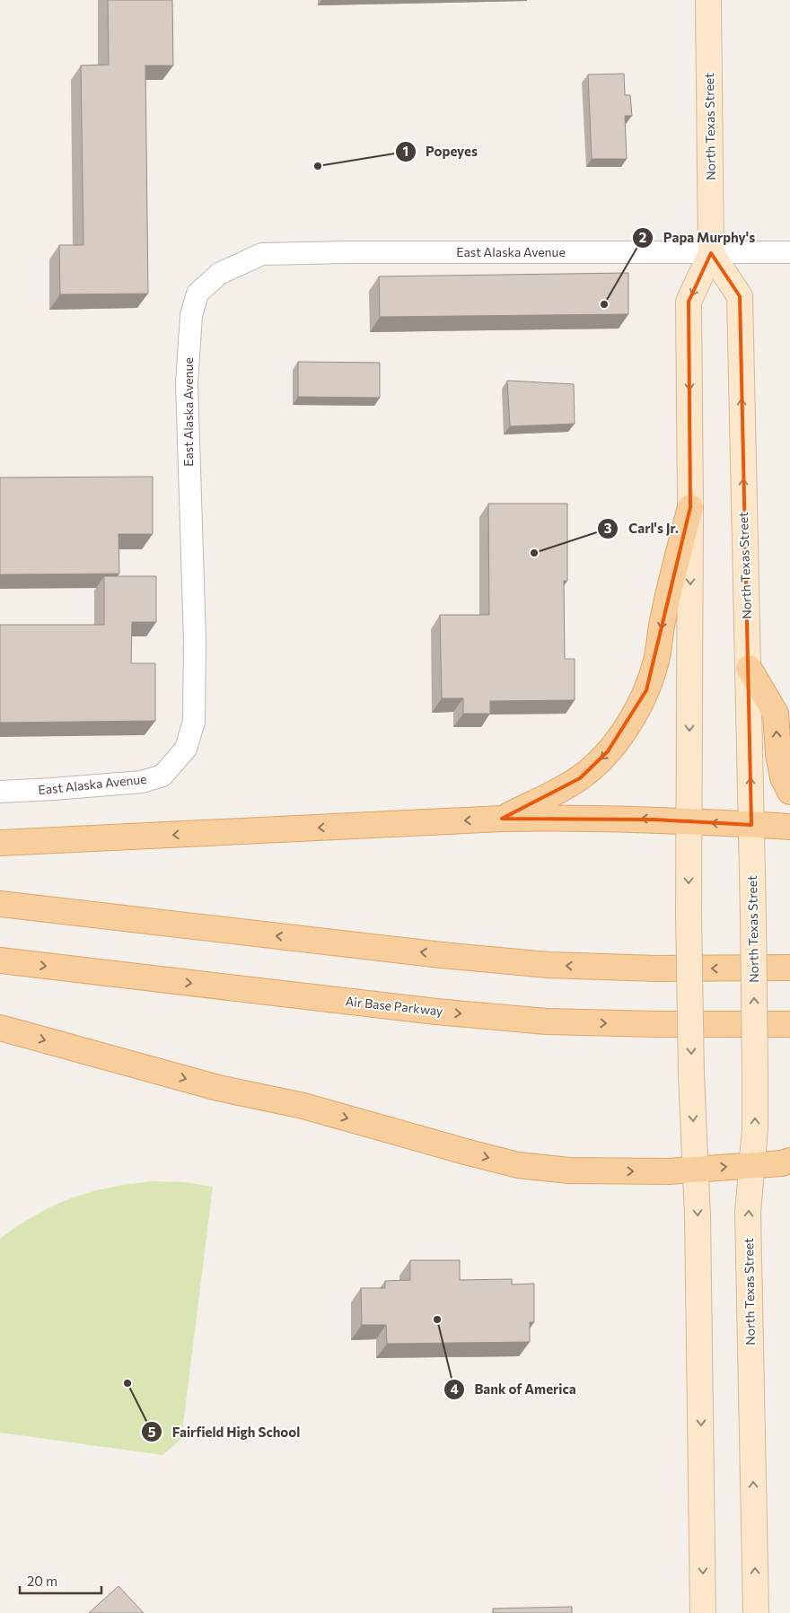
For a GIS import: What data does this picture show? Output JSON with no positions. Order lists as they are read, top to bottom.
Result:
{
  "streets": {
    "main road": ["North Texas Street", "Air Base Parkway"],
    "street": ["East Alaska Avenue"]
  },
  "crossings": [
    ["North Texas Street", "East Alaska Avenue"]
  ],
  "places": [
    "Popeyes",
    "Papa Murphy's",
    "Carl's Jr.",
    "Bank of America",
    "Fairfield High School"
  ],
  "scale_bar": "20 m"
}
